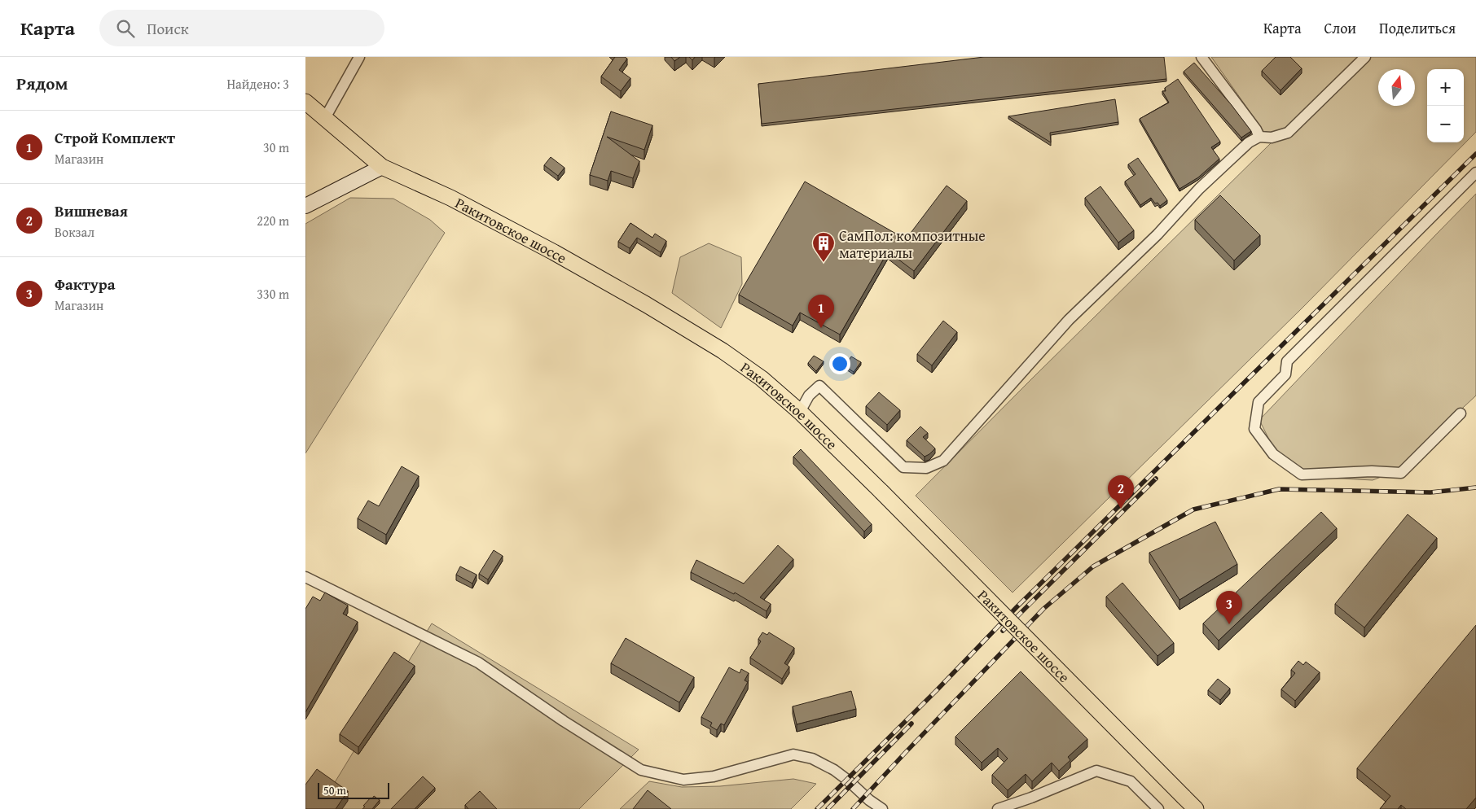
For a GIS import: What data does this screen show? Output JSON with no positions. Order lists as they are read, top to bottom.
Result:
{
  "streets": {
    "main road": ["Ракитовское шоссе"]
  },
  "places": {
    "building": ["СамПол: композитные материалы"]
  },
  "scale_bar": "50 m",
  "north": "top",
  "page": {
    "header": "Карта",
    "search": "Поиск",
    "nav": ["Карта", "Слои", "Поделиться"],
    "heading": ["Рядом", "Найдено: 3"],
    "map_buttons": ["+", "−"],
    "list": [
      {
        "mark": "1",
        "name": "Строй Комплект",
        "note": "Магазин",
        "value": "30 m"
      },
      {
        "mark": "2",
        "name": "Вишневая",
        "note": "Вокзал",
        "value": "220 m"
      },
      {
        "mark": "3",
        "name": "Фактура",
        "note": "Магазин",
        "value": "330 m"
      }
    ],
    "pins": ["1", "2", "3"],
    "scale": "50 m"
  }
}
